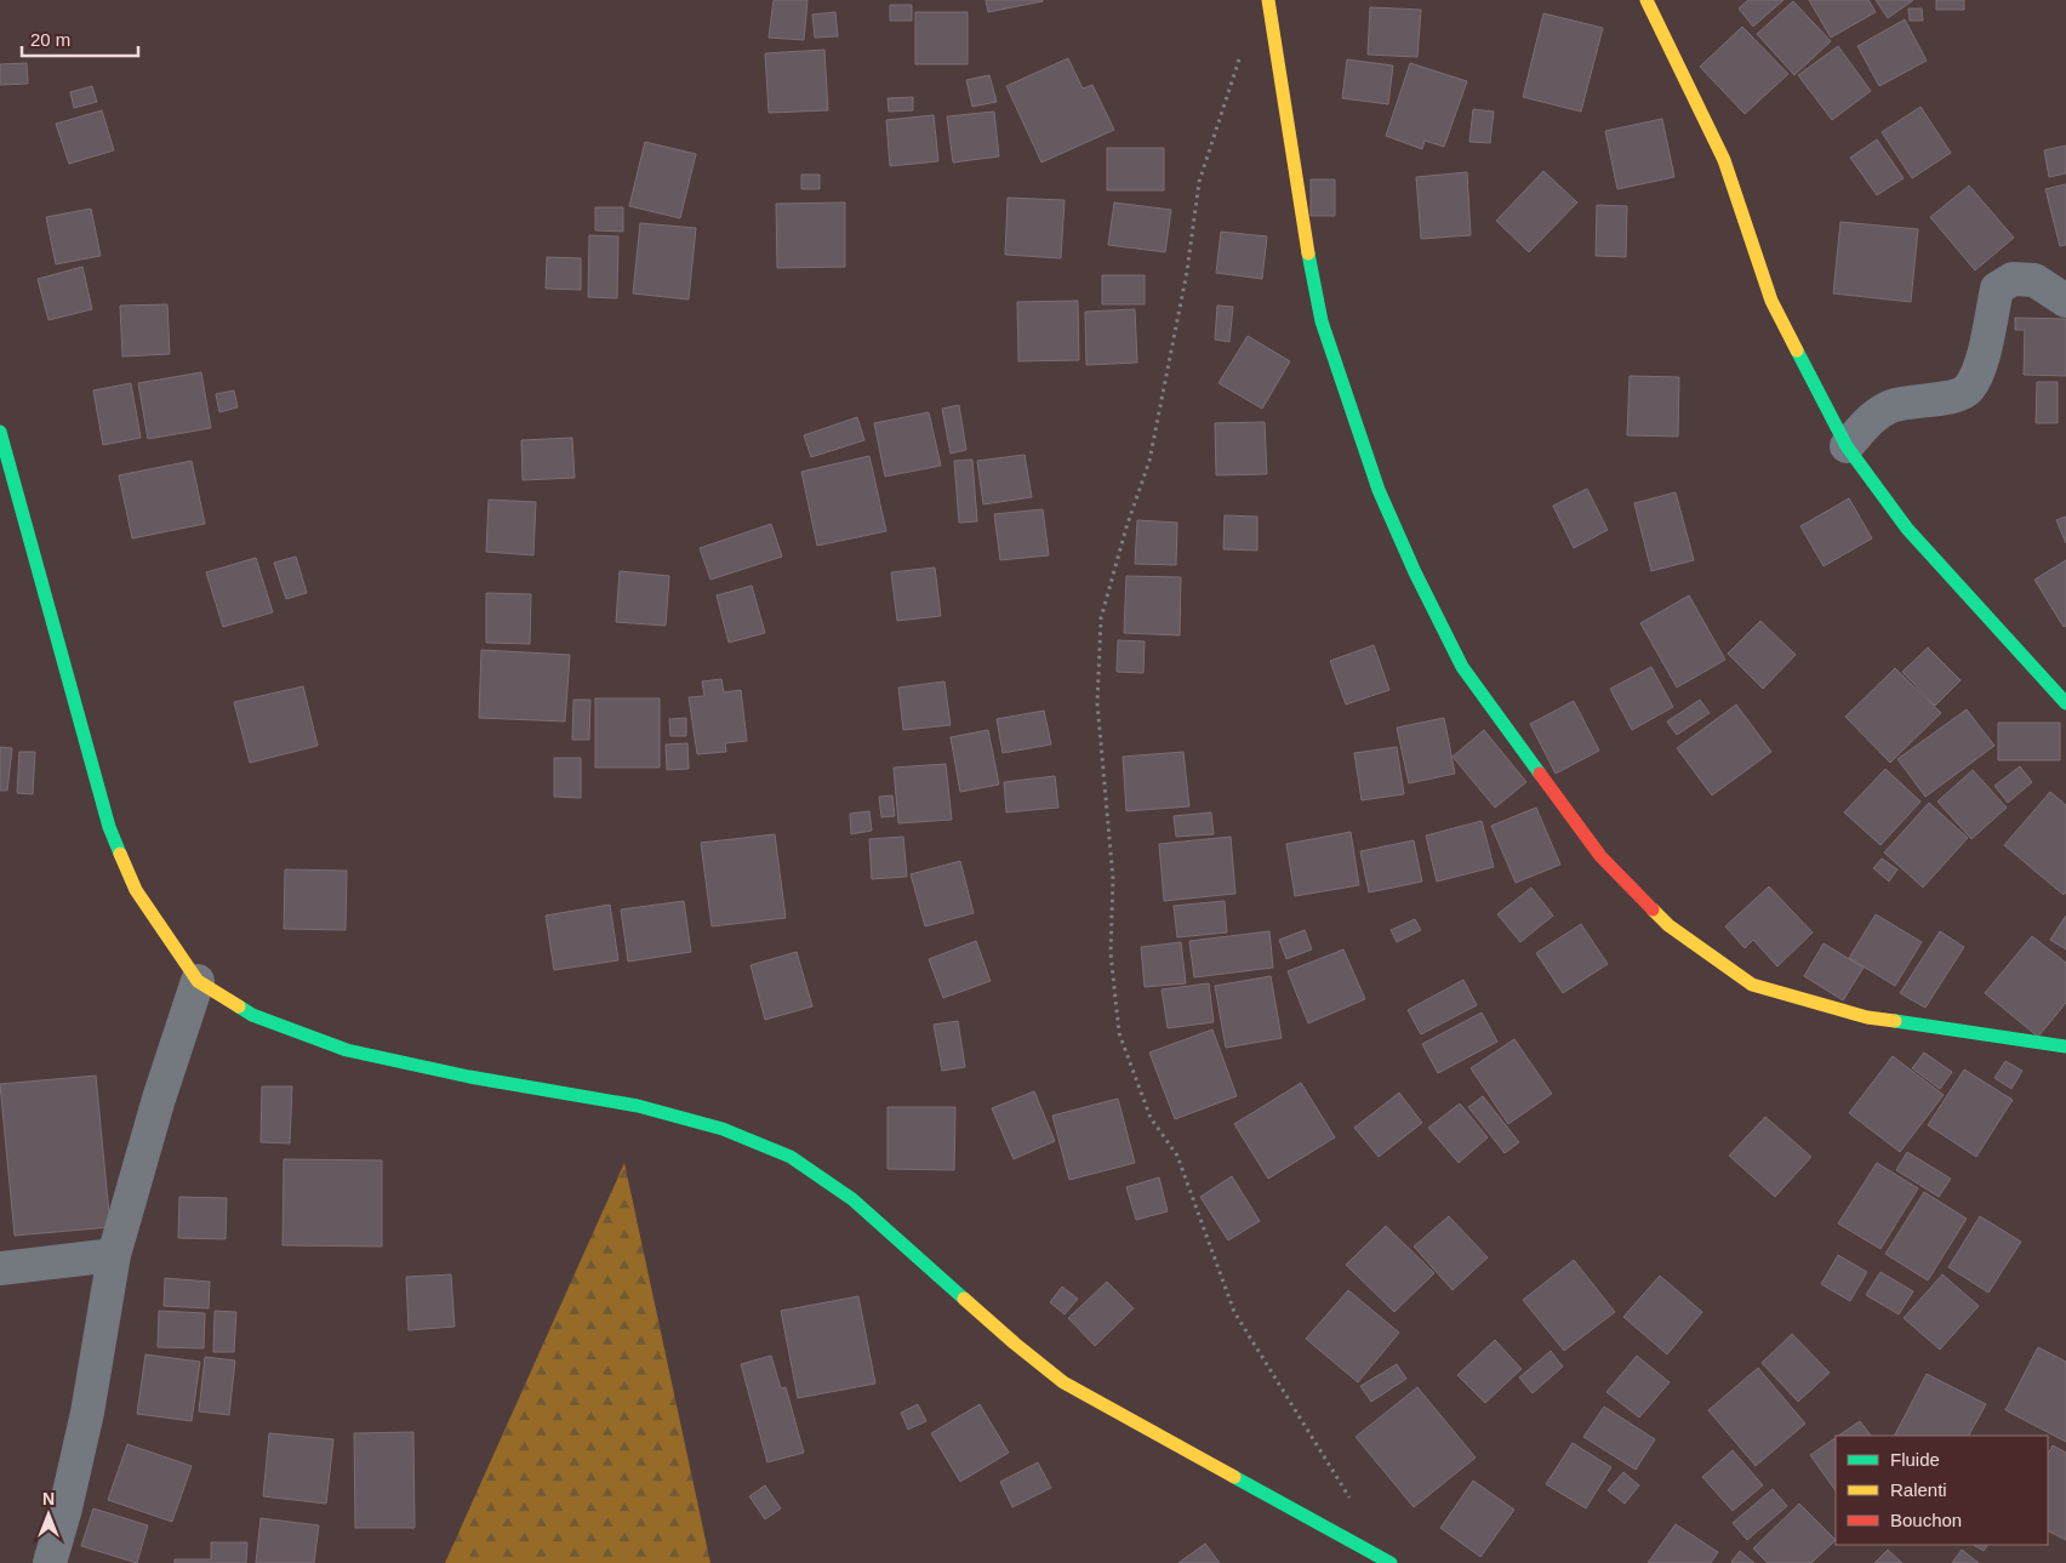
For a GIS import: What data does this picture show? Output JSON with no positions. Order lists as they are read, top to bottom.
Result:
{
  "legend": ["Fluide", "Ralenti", "Bouchon"],
  "scale_bar": "20 m",
  "north": "top"
}
